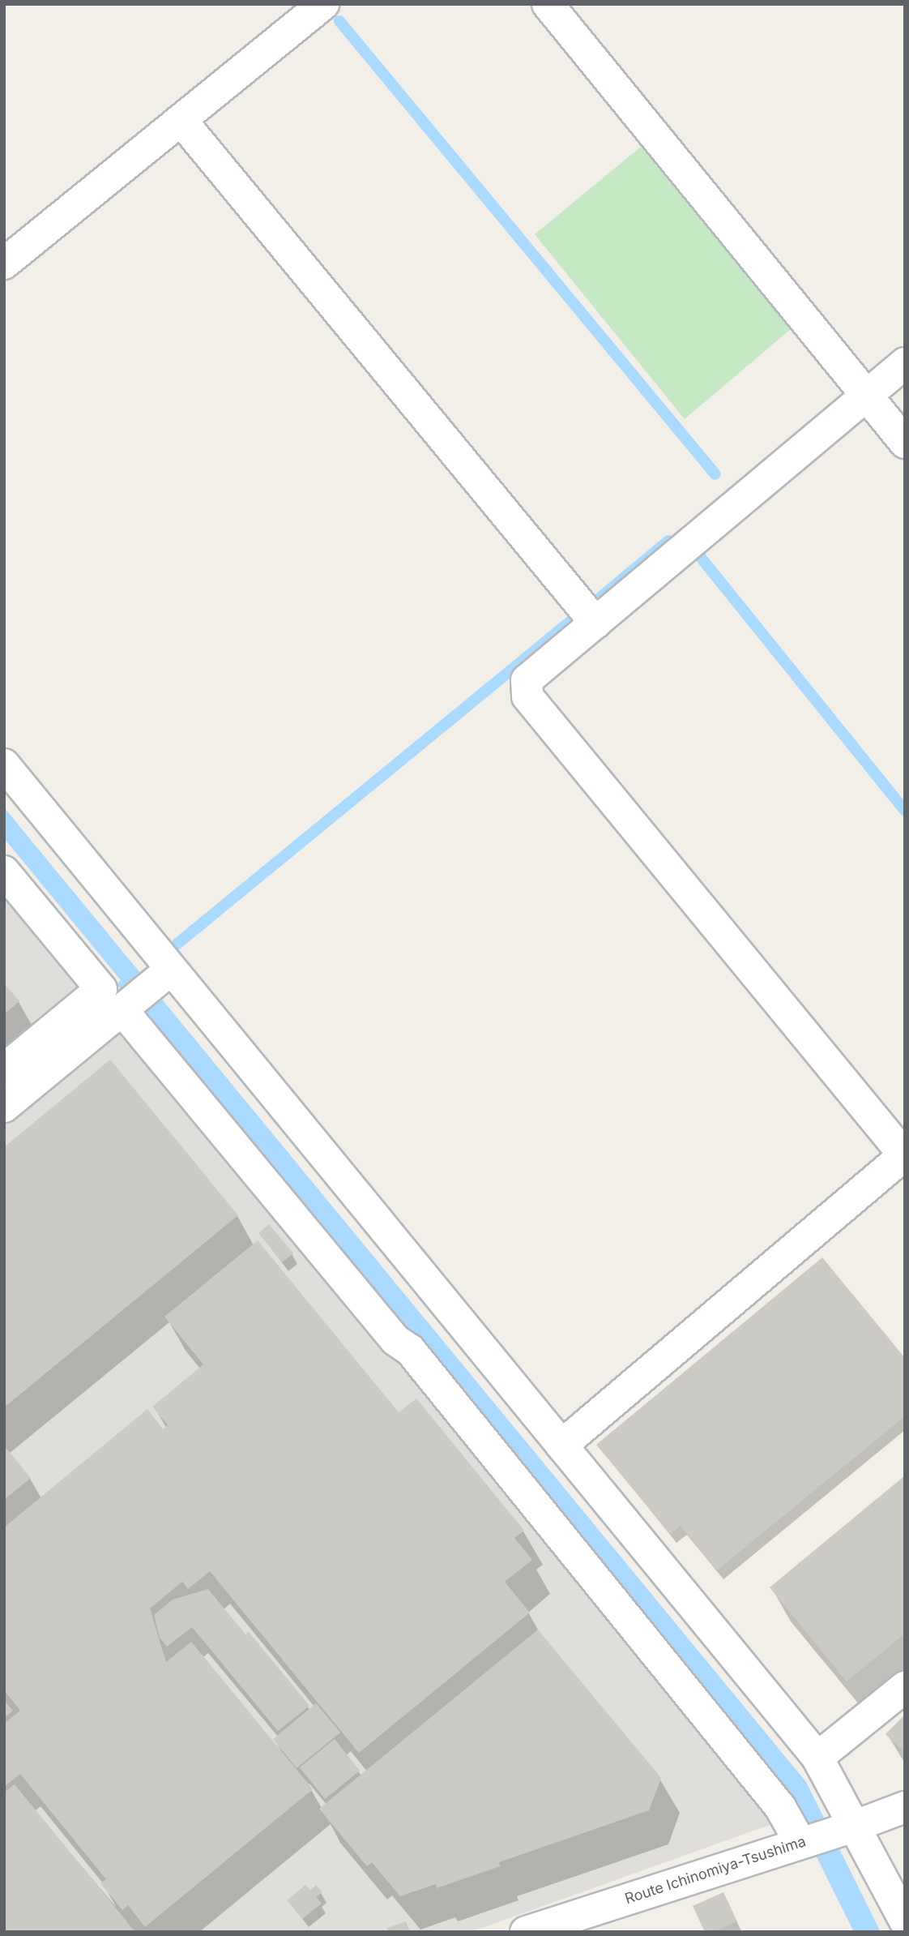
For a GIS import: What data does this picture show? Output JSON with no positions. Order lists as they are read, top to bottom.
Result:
{
  "streets": {
    "street": ["Route Ichinomiya-Tsushima"]
  }
}
